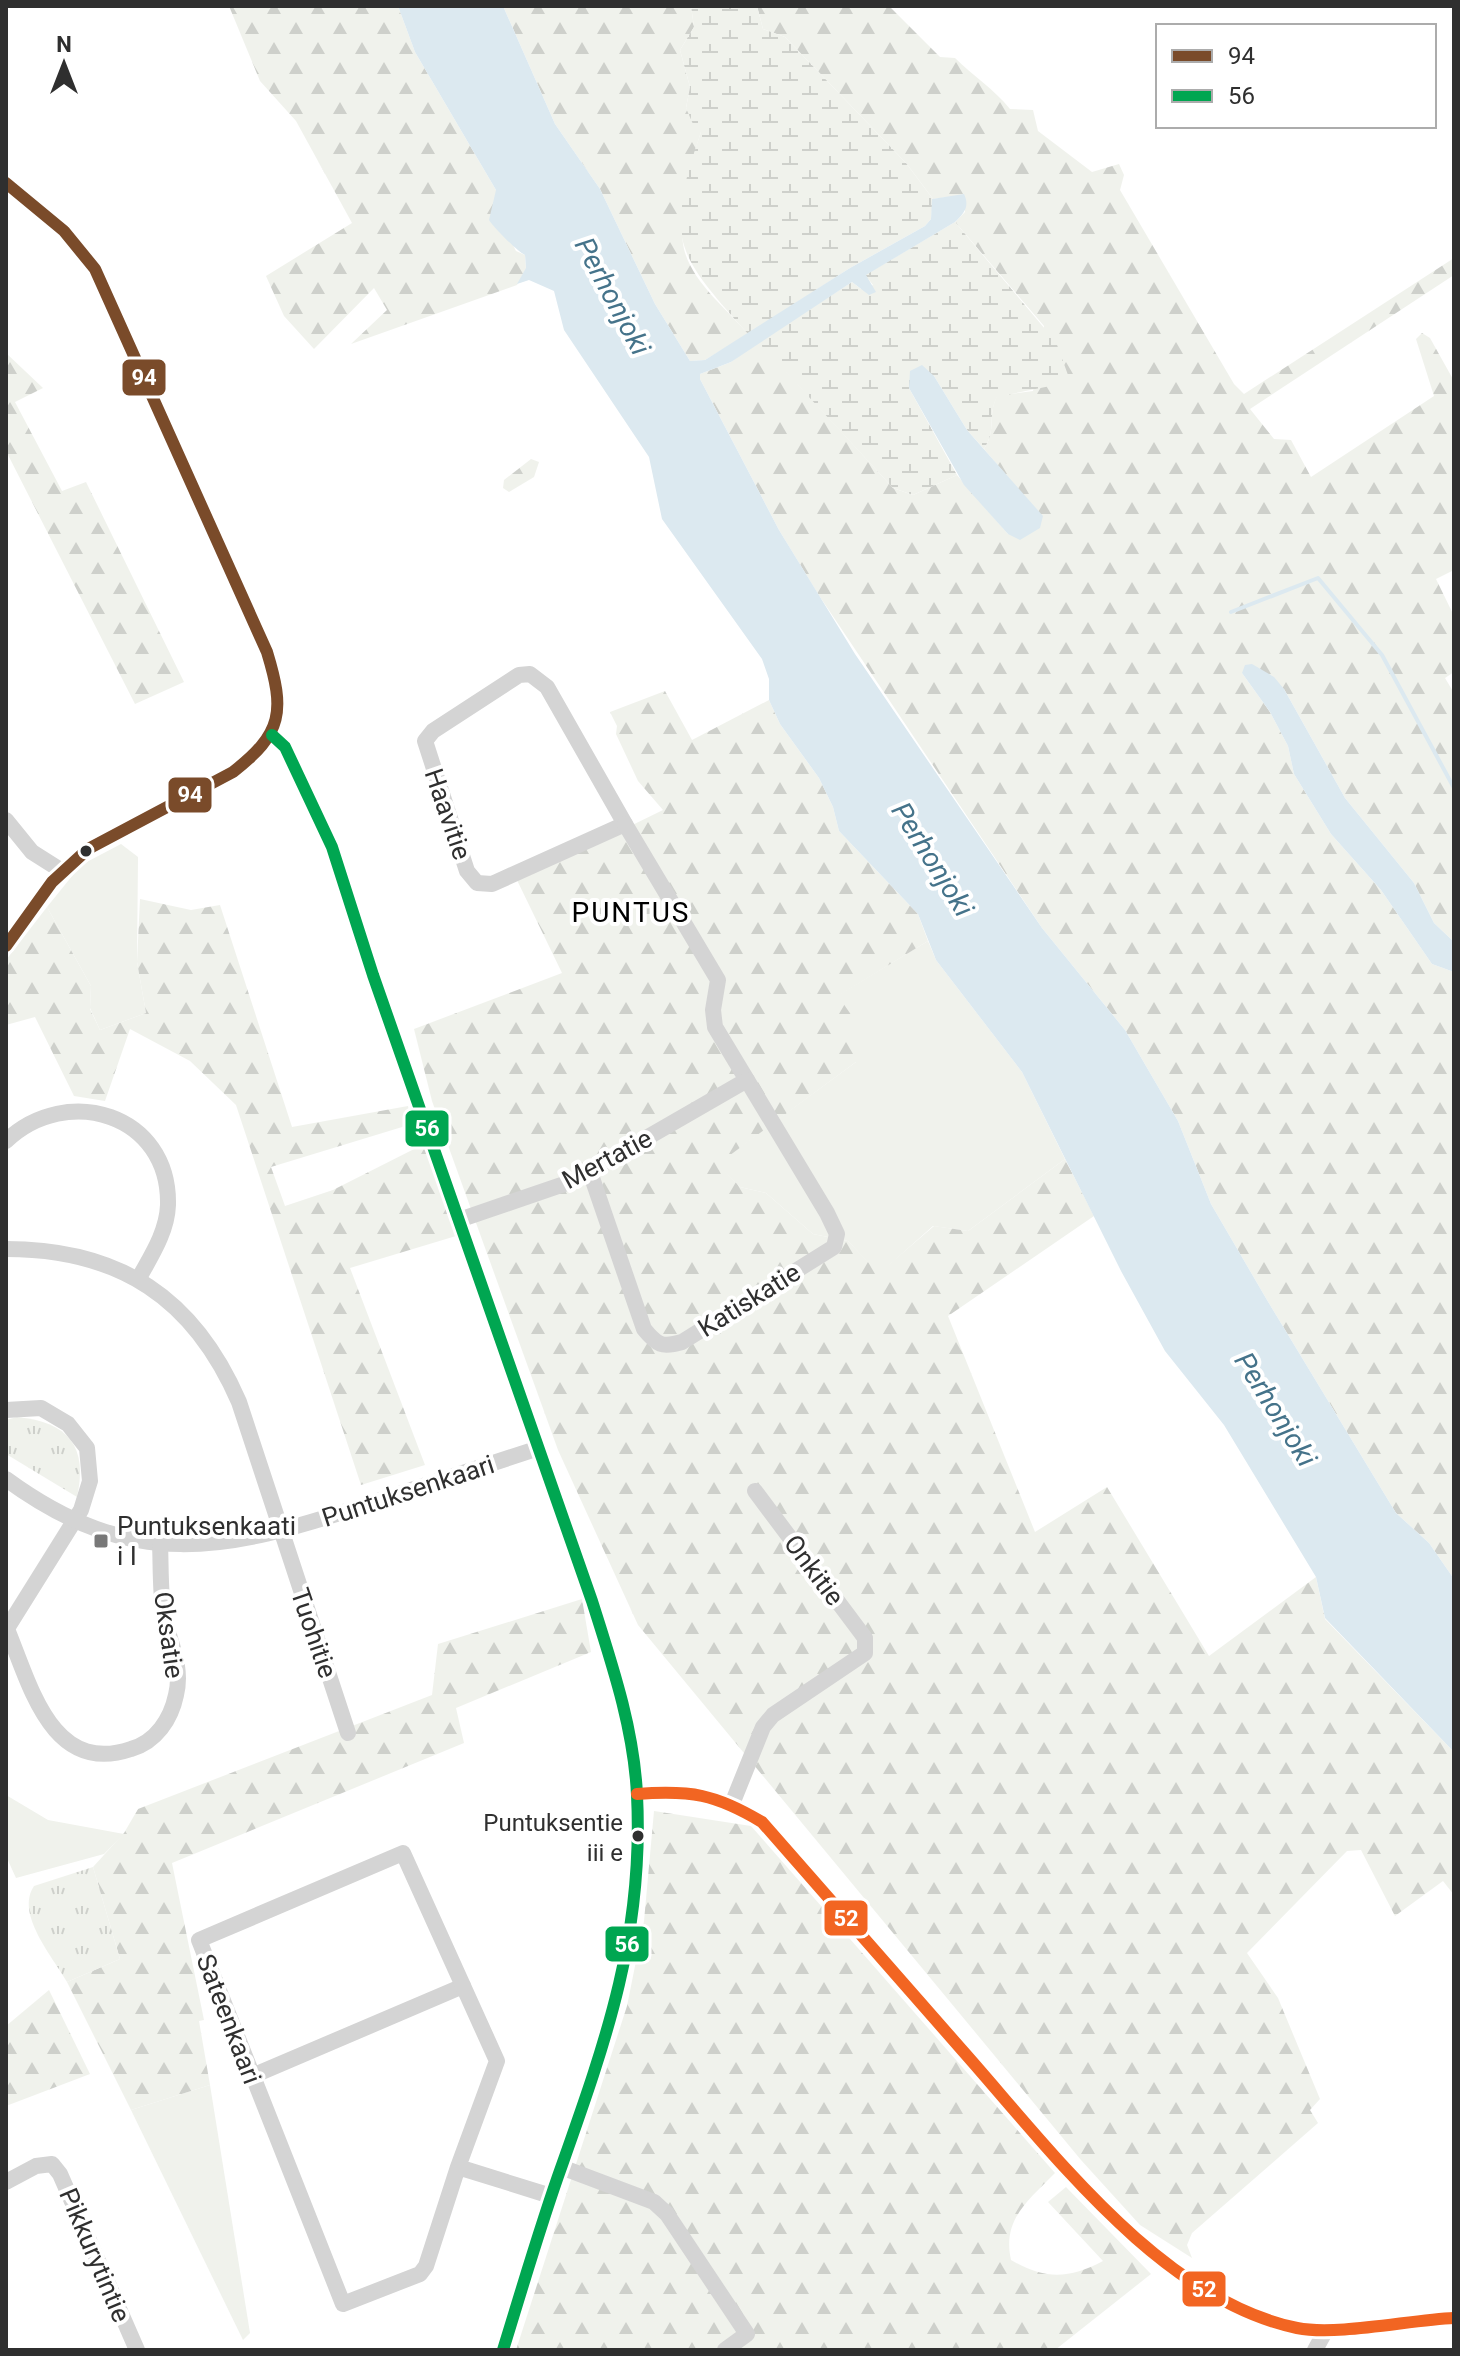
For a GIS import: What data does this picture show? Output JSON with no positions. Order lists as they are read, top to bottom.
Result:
{
  "streets": {
    "street": [
      "Haavitie",
      "Mertatie",
      "Katiskatie",
      "Puntuksenkaari",
      "Onkitie",
      "Tuohitie",
      "Oksatie",
      "Sateenkaari",
      "Pikkurytintie"
    ]
  },
  "crossings": [
    ["Haavitie", "Mertatie"],
    ["Haavitie", "Katiskatie"],
    ["Mertatie", "Katiskatie"],
    ["Puntuksenkaari", "Tuohitie"],
    ["Puntuksenkaari", "Oksatie"]
  ],
  "districts": ["PUNTUS"],
  "water": ["Perhonjoki"],
  "places": {
    "transit": ["Puntuksenkaati i I"],
    "other": ["Puntuksentie iii e"]
  },
  "lines": ["transit line 94", "transit line 56", "transit line 52"],
  "legend": ["94", "56"],
  "north": "top"
}
